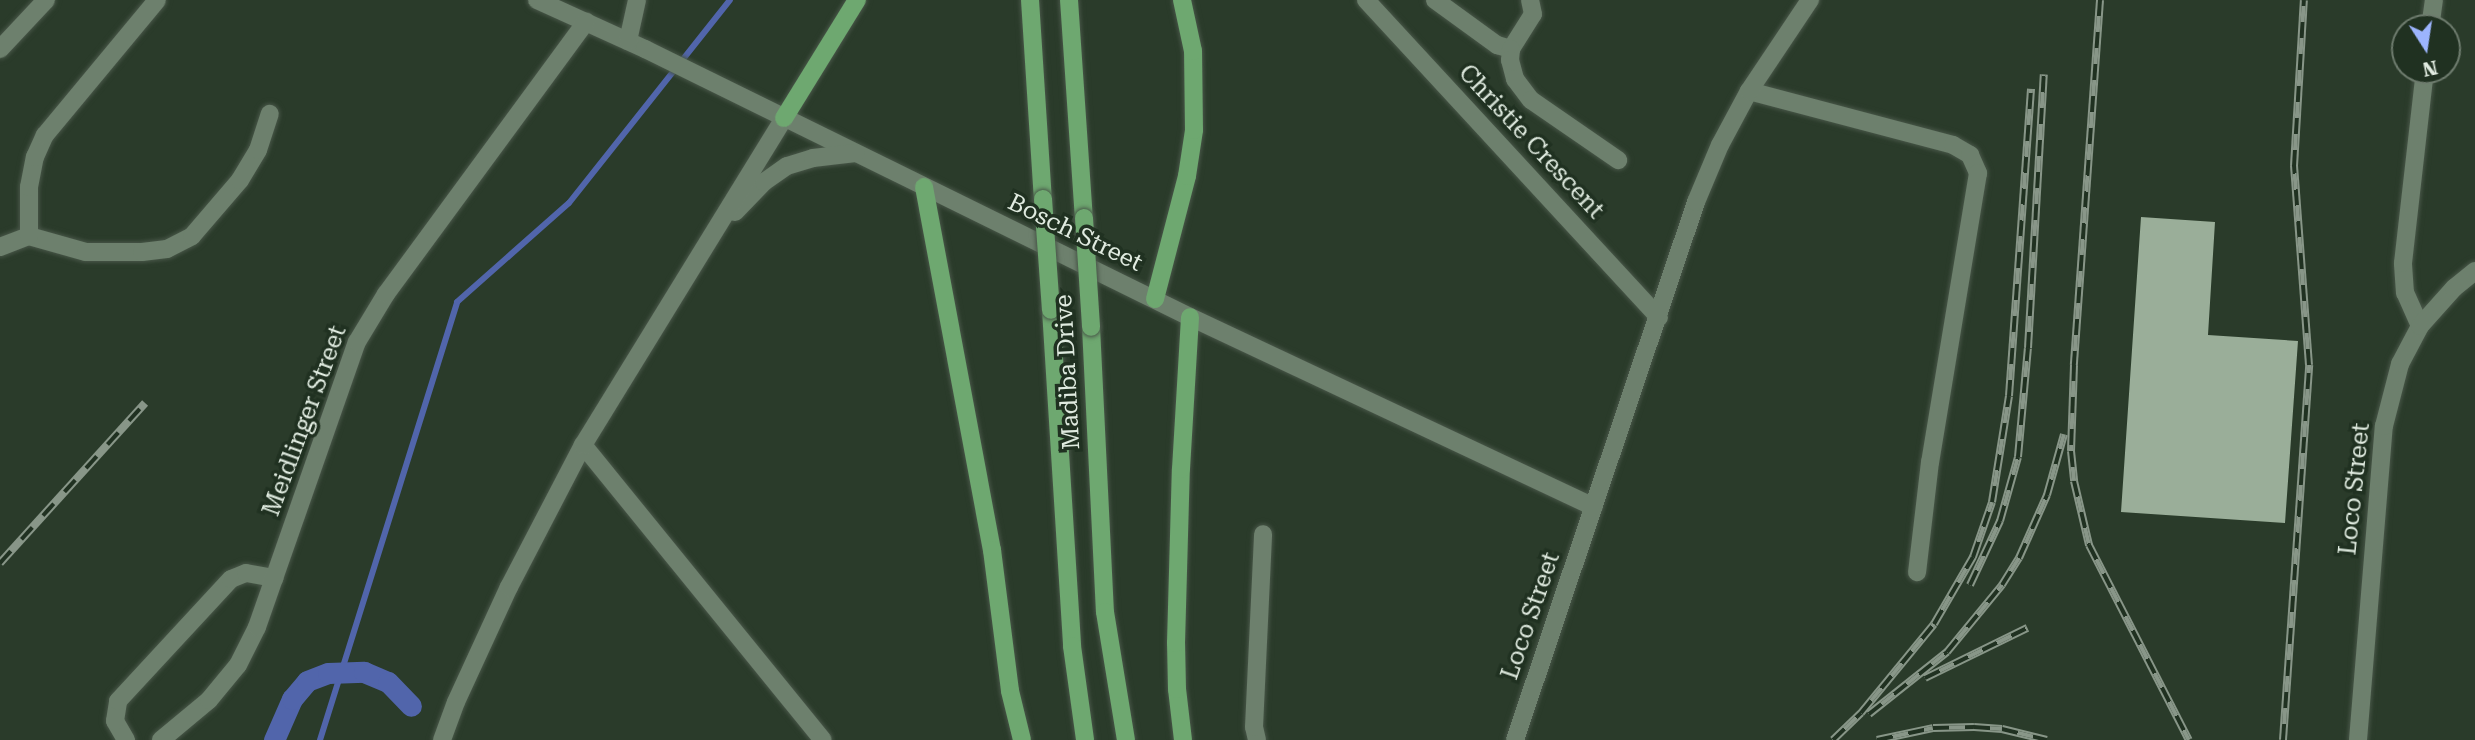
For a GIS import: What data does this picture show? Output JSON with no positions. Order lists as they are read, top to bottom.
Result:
{
  "streets": {
    "main road": ["Madiba Drive"],
    "street": [
      "Christie Crescent",
      "Bosch Street",
      "Meidlinger Street",
      "Loco Street"
    ]
  },
  "crossings": [
    ["Christie Crescent", "Loco Street"],
    ["Bosch Street", "Meidlinger Street"],
    ["Bosch Street", "Loco Street"]
  ],
  "north": "bottom"
}
